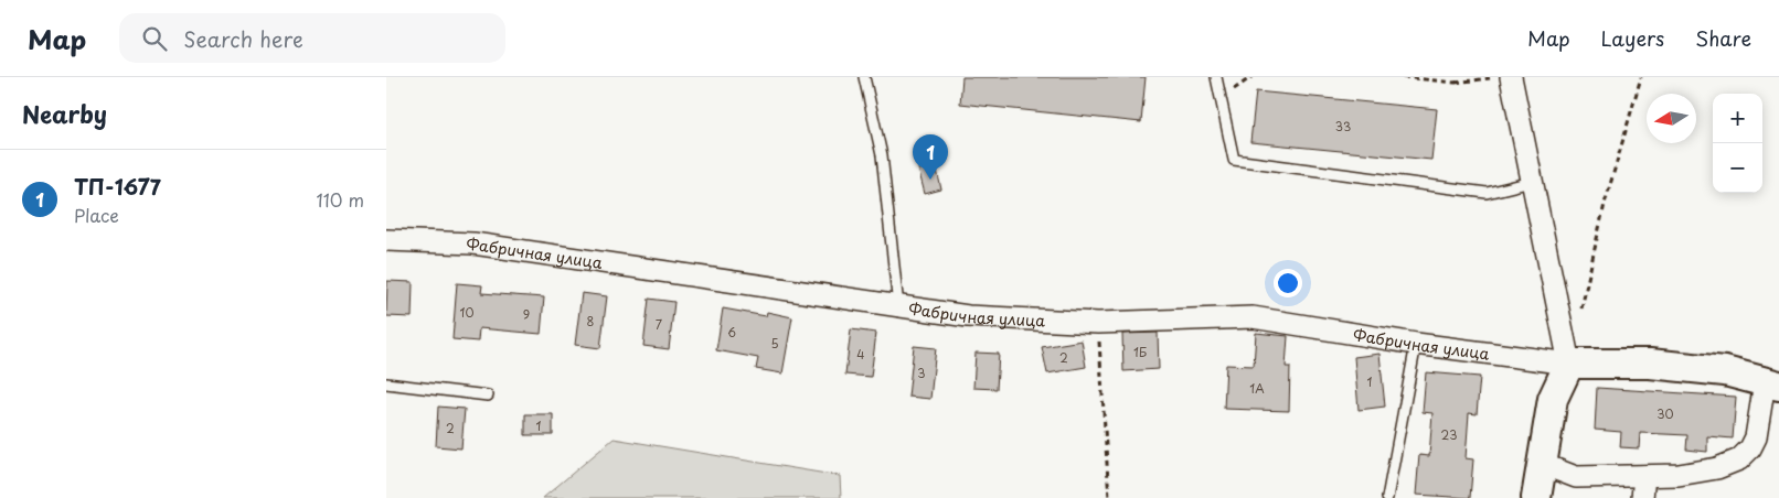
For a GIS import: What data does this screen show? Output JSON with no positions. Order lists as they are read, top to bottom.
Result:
{
  "streets": {
    "street": ["Фабричная улица"]
  },
  "house_numbers": [
    "33",
    "10",
    "9",
    "8",
    "7",
    "6",
    "5",
    "1Б",
    "4",
    "2",
    "3",
    "1",
    "1А",
    "30",
    "1",
    "2",
    "23"
  ],
  "north": "left",
  "page": {
    "header": "Map",
    "search": "Search here",
    "nav": ["Map", "Layers", "Share"],
    "heading": "Nearby",
    "map_buttons": ["+", "−"],
    "pins": "1",
    "list": [
      {
        "mark": "1",
        "name": "ТП-1677",
        "note": "Place",
        "value": "110 m"
      }
    ]
  }
}
